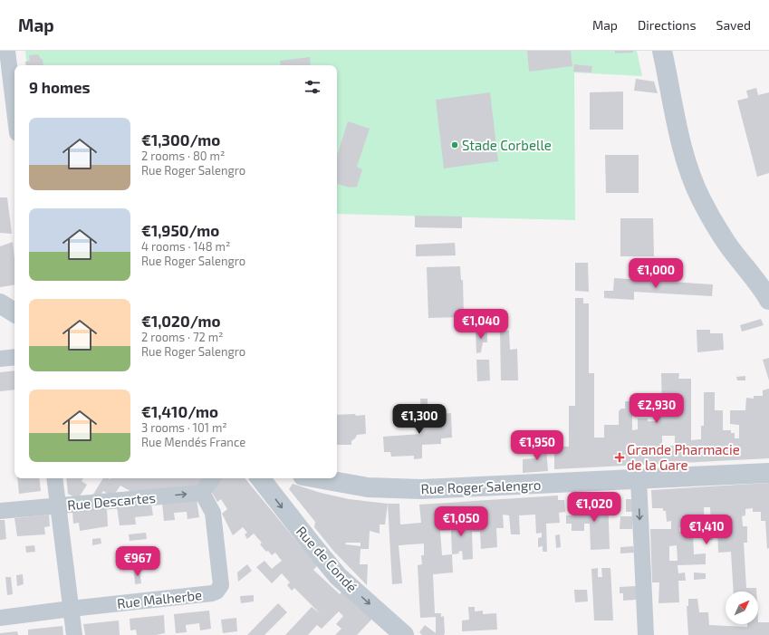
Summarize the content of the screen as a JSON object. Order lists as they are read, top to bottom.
{
  "streets": {
    "street": [
      "Rue Roger Salengro",
      "Rue Descartes",
      "Rue de Condé",
      "Rue Malherbe"
    ]
  },
  "crossings": [
    ["Rue Descartes", "Rue Malherbe"]
  ],
  "one_way": ["Rue Descartes", "Rue de Condé"],
  "places": {
    "other": ["Stade Corbelle"],
    "health": ["Grande Pharmacie de la Gare"]
  },
  "north": "top right",
  "page": {
    "header": "Map",
    "nav": ["Map", "Directions", "Saved"],
    "heading": "9 homes",
    "list": [
      {
        "name": "€1,300/mo",
        "note": "2 rooms · 80 m² · Rue Roger Salengro"
      },
      {
        "name": "€1,950/mo",
        "note": "4 rooms · 148 m² · Rue Roger Salengro"
      },
      {
        "name": "€1,020/mo",
        "note": "2 rooms · 72 m² · Rue Roger Salengro"
      },
      {
        "name": "€1,410/mo",
        "note": "3 rooms · 101 m² · Rue Mendés France"
      }
    ],
    "price": [
      "€1,000",
      "€1,040",
      "€2,930",
      "€1,300",
      "€1,950",
      "€1,020",
      "€1,050",
      "€1,410",
      "€967"
    ]
  }
}
